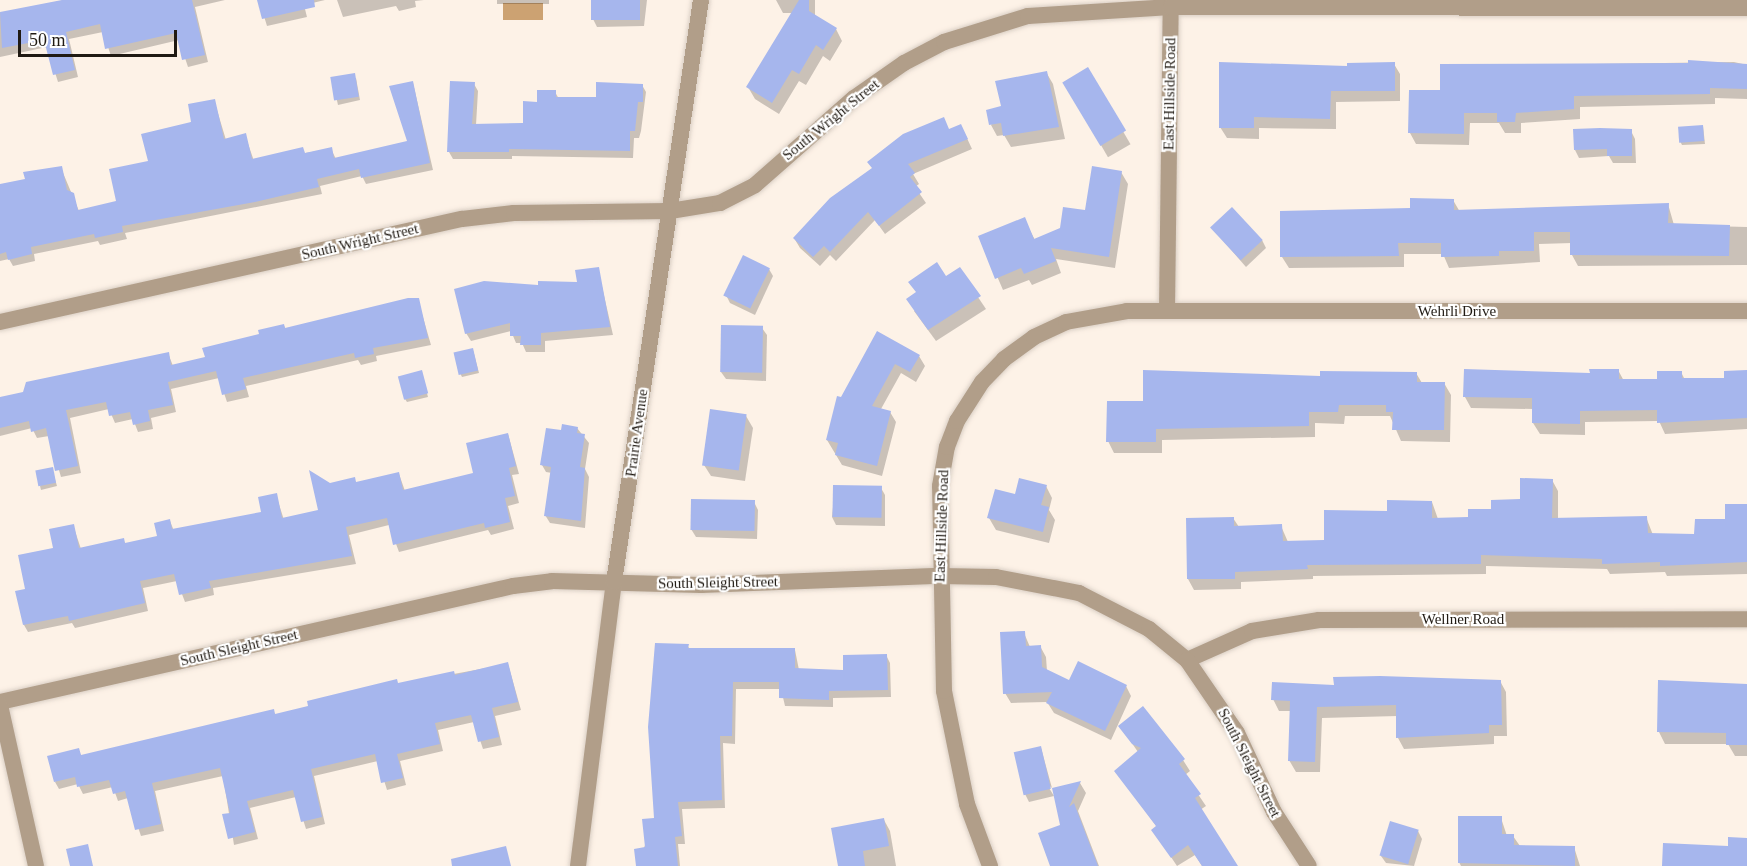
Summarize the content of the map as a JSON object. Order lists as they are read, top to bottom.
{
  "streets": {
    "street": [
      "East Hillside Road",
      "South Wright Street",
      "Wehrli Drive",
      "Prairie Avenue",
      "South Sleight Street",
      "Wellner Road"
    ]
  },
  "crossings": [
    ["East Hillside Road", "South Wright Street"],
    ["East Hillside Road", "Wehrli Drive"],
    ["East Hillside Road", "South Sleight Street"],
    ["South Wright Street", "Prairie Avenue"],
    ["Prairie Avenue", "South Sleight Street"],
    ["South Sleight Street", "Wellner Road"]
  ],
  "scale_bar": "50 m"
}
